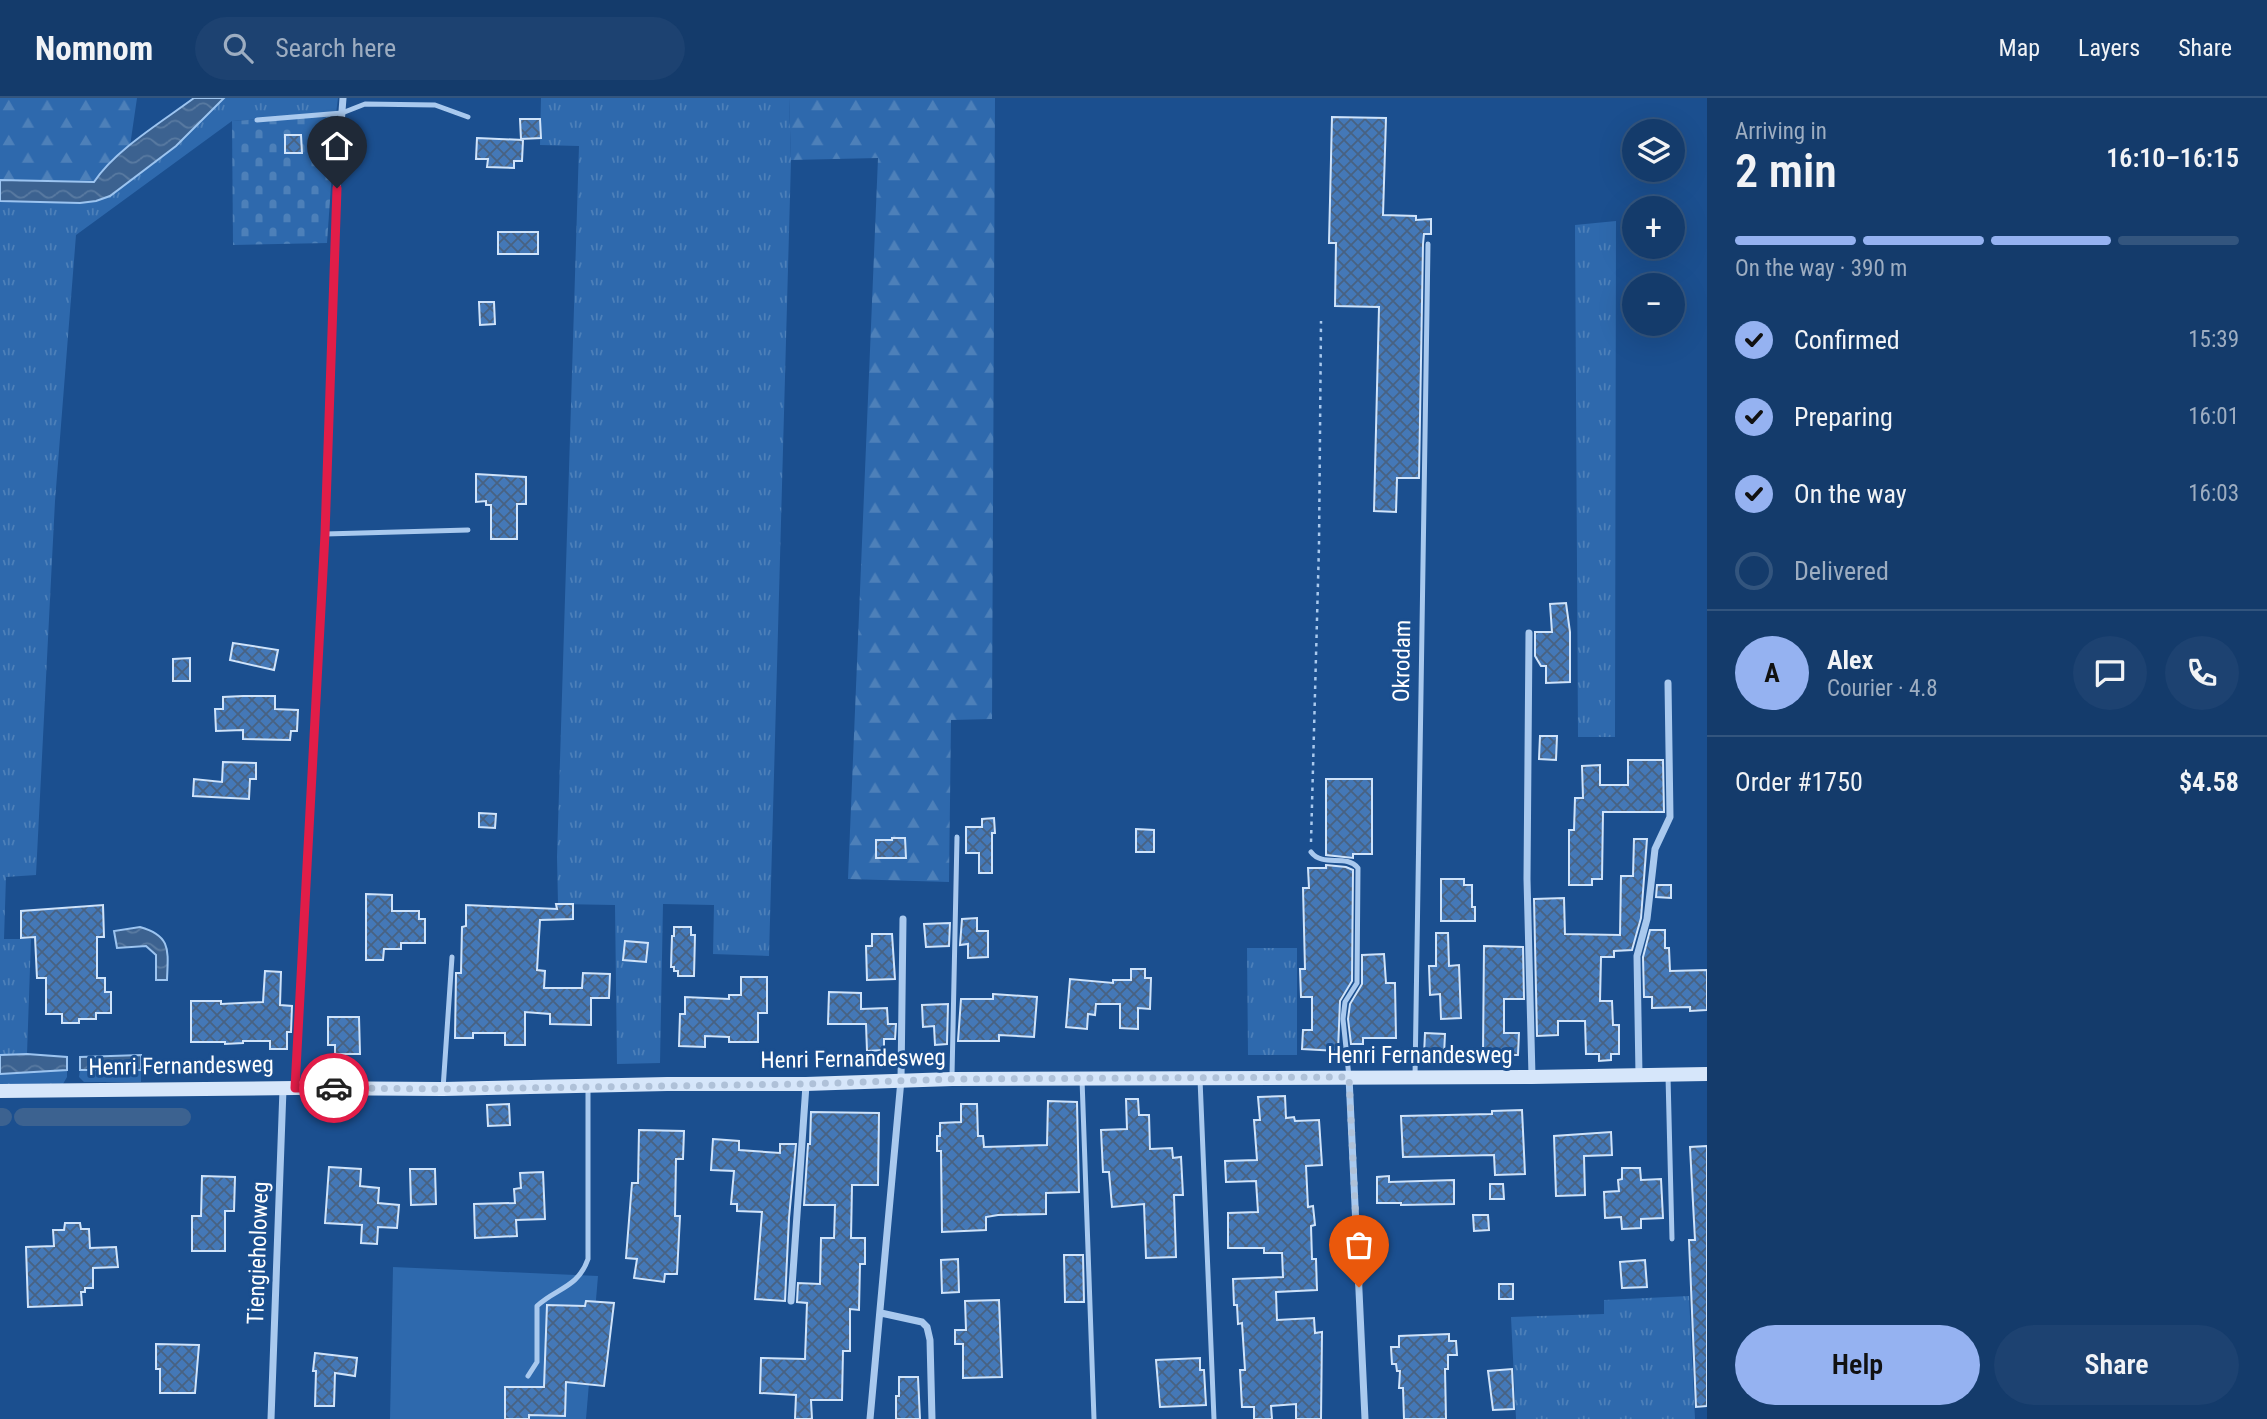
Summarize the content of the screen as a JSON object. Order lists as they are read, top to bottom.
{
  "streets": {
    "street": ["Henri Fernandesweg", "Tiengieholoweg"],
    "lane": ["Okrodam"]
  },
  "crossings": [
    ["Okrodam", "Henri Fernandesweg"],
    ["Henri Fernandesweg", "Tiengieholoweg"]
  ],
  "page": {
    "header": "Nomnom",
    "search": "Search here",
    "nav": ["Map", "Layers", "Share"],
    "heading": ["2 min", "Arriving in", "16:10–16:15"],
    "panel": [
      "Alex",
      "Courier · 4.8",
      "Order #1750",
      "$4.58"
    ],
    "map_buttons": ["+", "−"],
    "bar": "On the way · 390 m",
    "list": [
      ["Confirmed", "15:39"],
      ["Preparing", "16:01"],
      ["On the way", "16:03"],
      "Delivered"
    ],
    "round": "A",
    "buttons": ["Help", "Share"]
  }
}
